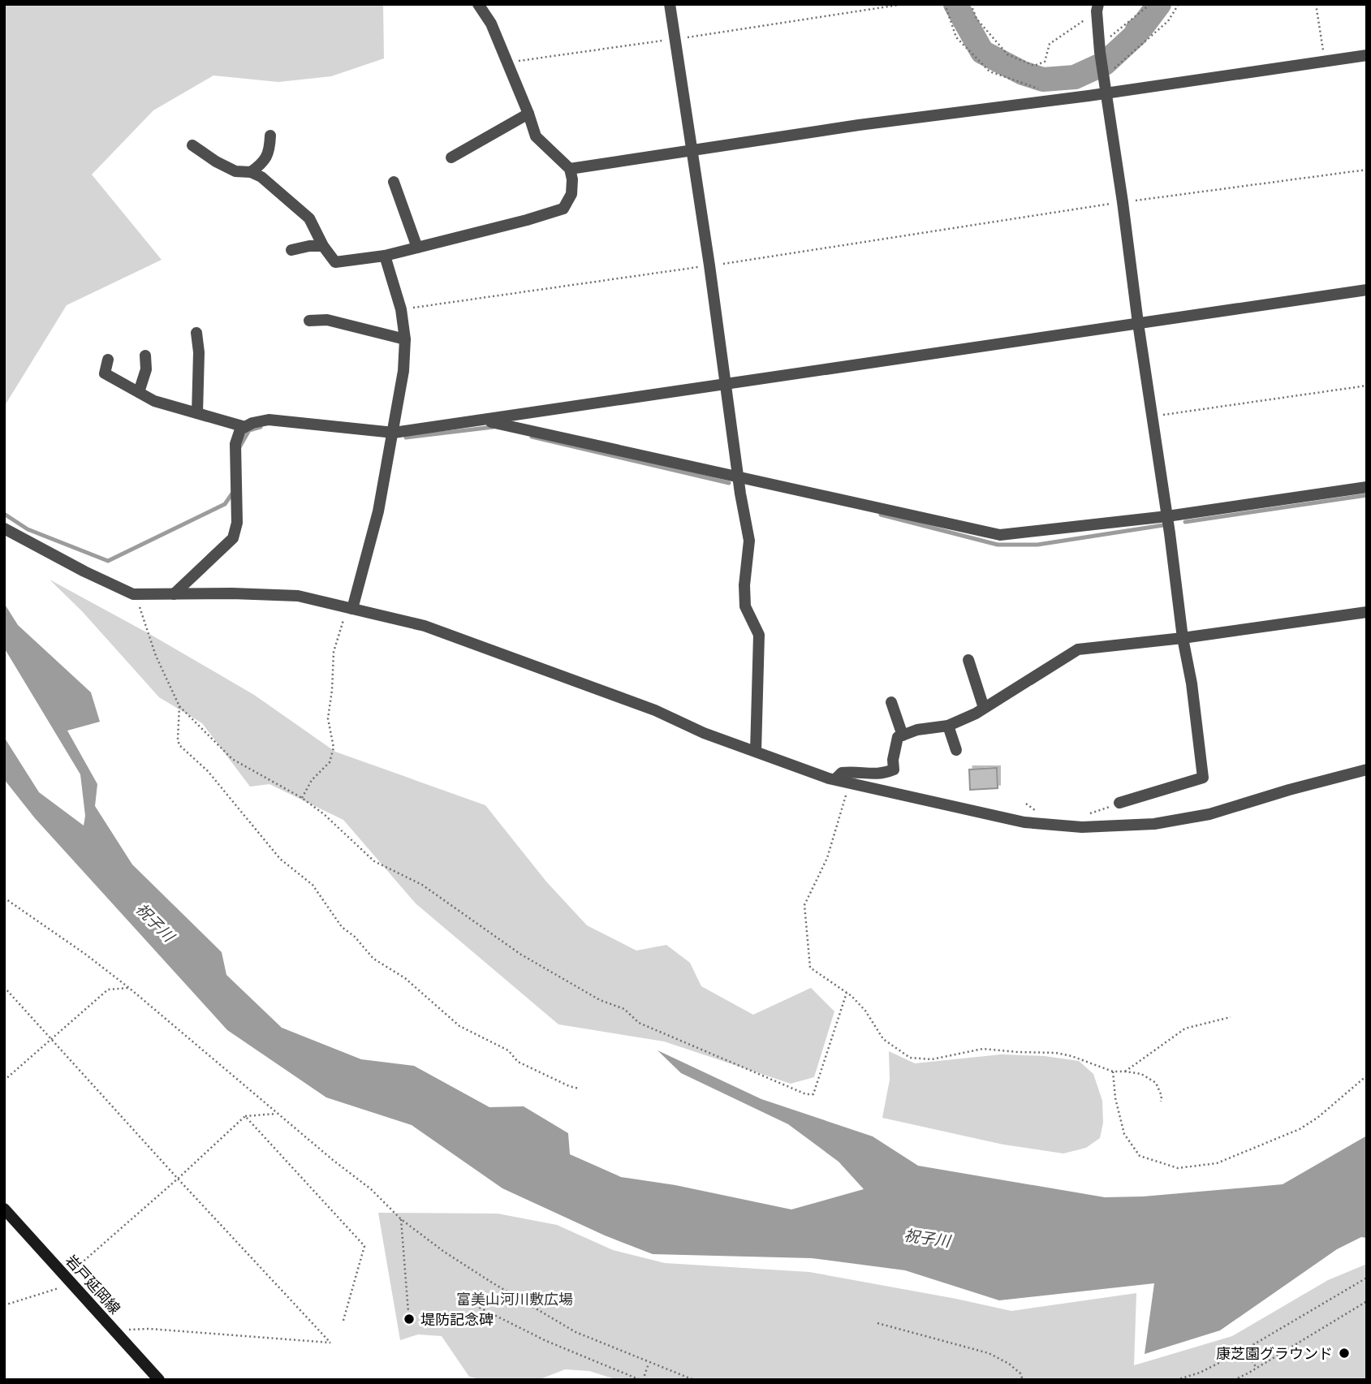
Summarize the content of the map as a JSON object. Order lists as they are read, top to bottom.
{
  "streets": {
    "main road": ["岩戸延岡線"]
  },
  "water": ["祝子川"],
  "parks": ["富美山河川敷広場"],
  "places": ["堤防記念碑", "康芝園グラウンド"]
}
